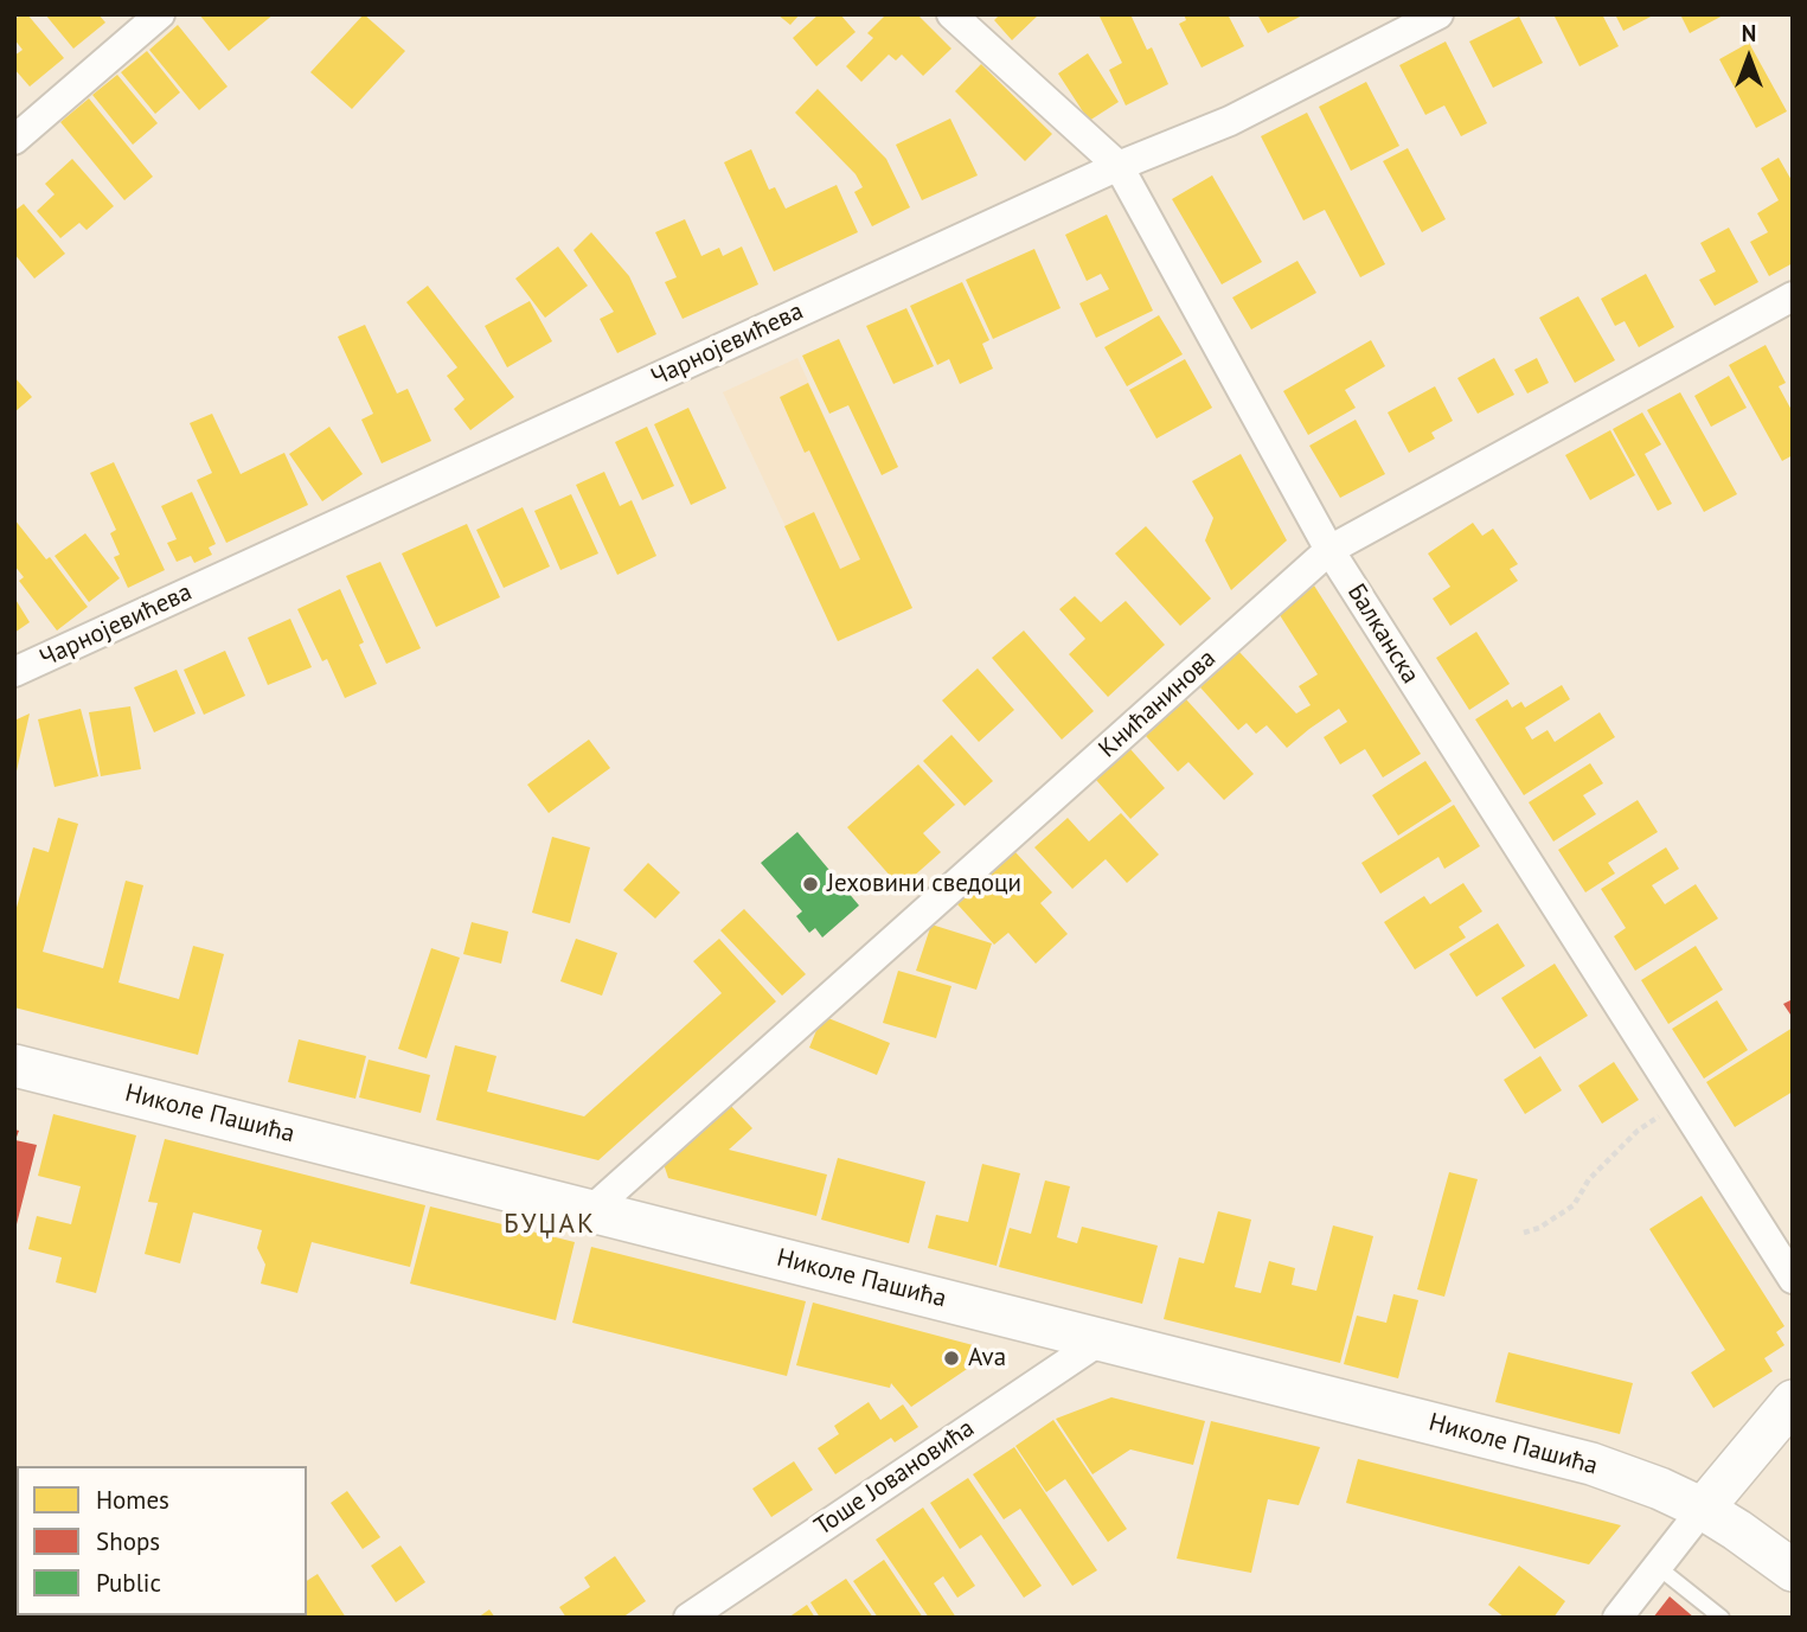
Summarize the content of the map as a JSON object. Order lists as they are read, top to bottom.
{
  "streets": {
    "main road": ["Николе Пашића"],
    "street": [
      "Чарнојевићева",
      "Балканска",
      "Книћанинова",
      "Тоше Јовановића"
    ]
  },
  "crossings": [
    ["Чарнојевићева", "Балканска"],
    ["Балканска", "Книћанинова"],
    ["Книћанинова", "Николе Пашића"],
    ["Николе Пашића", "Тоше Јовановића"]
  ],
  "districts": ["БУЏАК"],
  "places": ["Јеховини сведоци", "Ava"],
  "legend": ["Homes", "Shops", "Public"],
  "north": "top"
}
